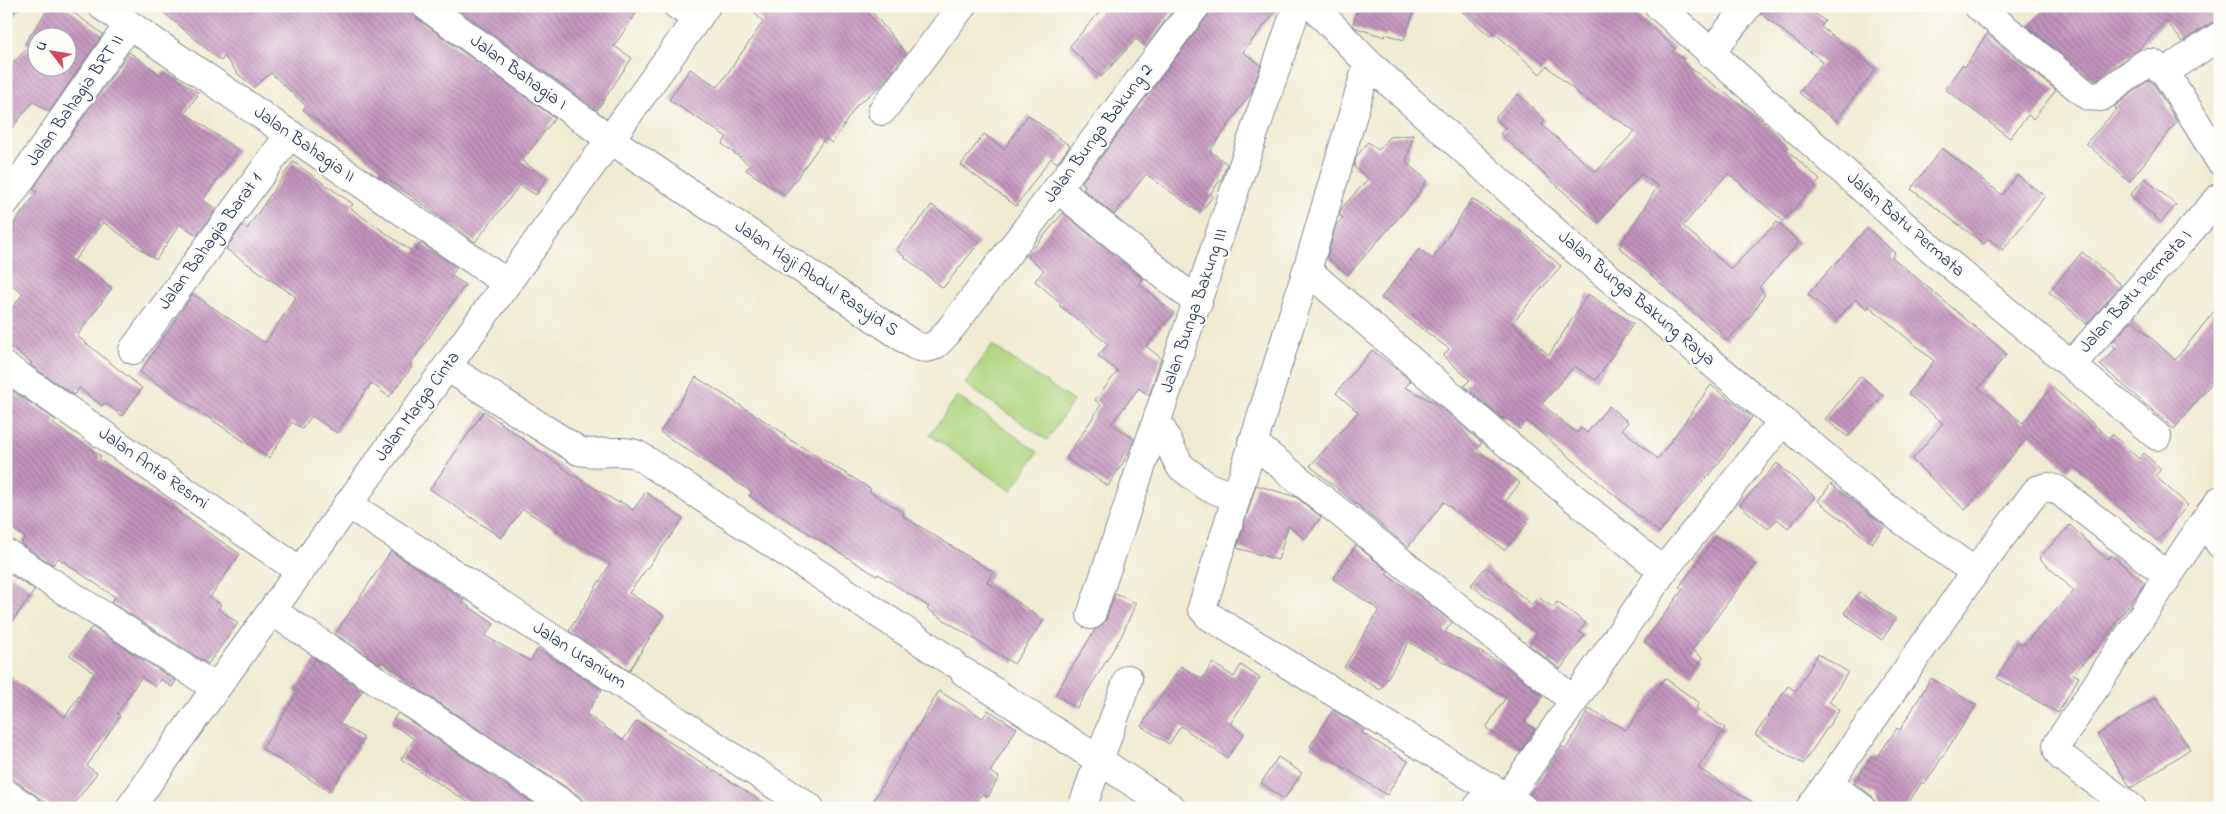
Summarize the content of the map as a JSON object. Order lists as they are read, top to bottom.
{
  "streets": {
    "street": [
      "Jalan Bahagia I",
      "Jalan Bahagia BRT II",
      "Jalan Bunga Bakung 2",
      "Jalan Bahagia II",
      "Jalan Batu Permata",
      "Jalan Bahagia Barat 1",
      "Jalan Haji Abdul Rasyid S",
      "Jalan Batu Permata I",
      "Jalan Bunga Bakung Raya",
      "Jalan Bunga Bakung III",
      "Jalan Marga Cinta",
      "Jalan Anta Resmi",
      "Jalan Uranium"
    ]
  },
  "crossings": [
    ["Jalan Bahagia I", "Jalan Haji Abdul Rasyid S"],
    ["Jalan Bahagia I", "Jalan Marga Cinta"],
    ["Jalan Bahagia BRT II", "Jalan Bahagia II"],
    ["Jalan Bunga Bakung 2", "Jalan Haji Abdul Rasyid S"],
    ["Jalan Bahagia II", "Jalan Bahagia Barat 1"],
    ["Jalan Bahagia II", "Jalan Marga Cinta"],
    ["Jalan Batu Permata", "Jalan Batu Permata I"],
    ["Jalan Haji Abdul Rasyid S", "Jalan Marga Cinta"],
    ["Jalan Marga Cinta", "Jalan Anta Resmi"],
    ["Jalan Marga Cinta", "Jalan Uranium"]
  ],
  "north": "top left"
}
